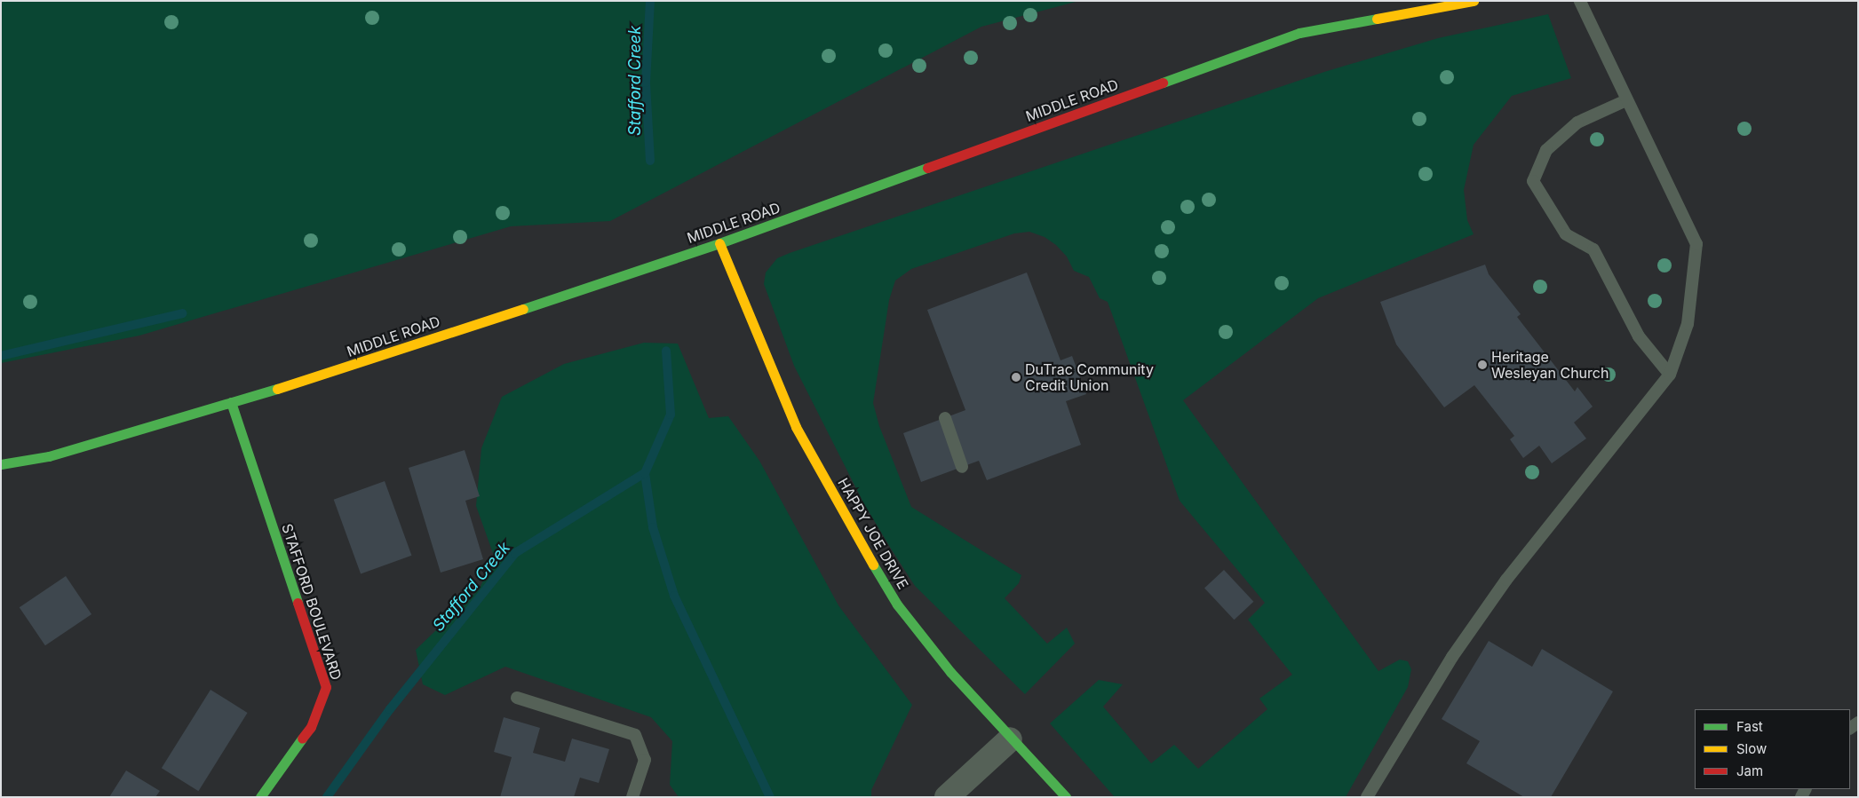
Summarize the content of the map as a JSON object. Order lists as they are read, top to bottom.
{
  "streets": {
    "main road": ["MIDDLE ROAD", "HAPPY JOE DRIVE", "STAFFORD BOULEVARD"]
  },
  "crossings": [
    ["MIDDLE ROAD", "HAPPY JOE DRIVE"],
    ["MIDDLE ROAD", "STAFFORD BOULEVARD"]
  ],
  "water": ["Stafford Creek"],
  "places": ["Heritage Wesleyan Church", "DuTrac Community Credit Union"],
  "legend": ["Fast", "Slow", "Jam"]
}
